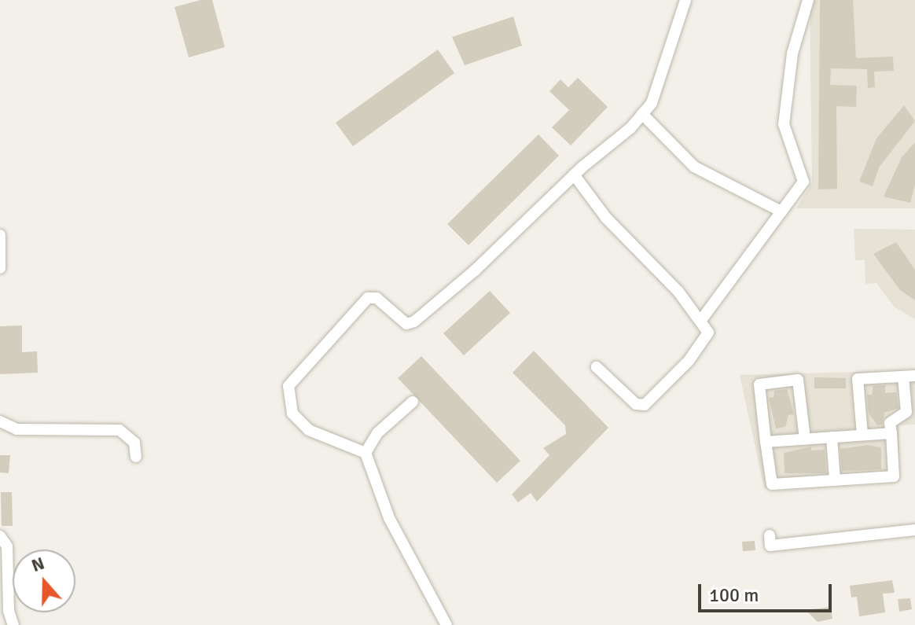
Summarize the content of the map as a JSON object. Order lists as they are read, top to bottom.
{
  "scale_bar": "100 m",
  "north": "top"
}
